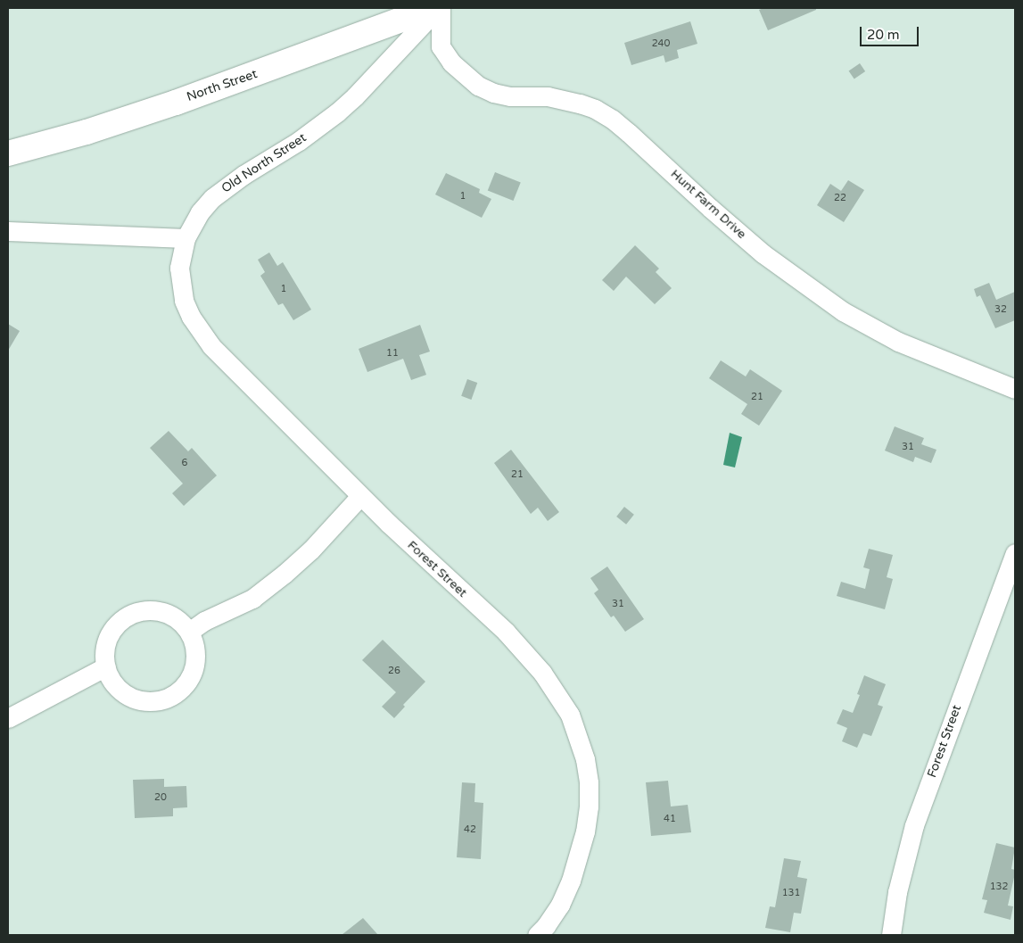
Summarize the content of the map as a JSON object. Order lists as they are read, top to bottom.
{
  "streets": {
    "street": [
      "North Street",
      "Old North Street",
      "Hunt Farm Drive",
      "Forest Street"
    ]
  },
  "crossings": [
    ["Old North Street", "Hunt Farm Drive"],
    ["Old North Street", "Forest Street"]
  ],
  "house_numbers": [
    "240",
    "1",
    "22",
    "1",
    "32",
    "11",
    "21",
    "31",
    "6",
    "21",
    "31",
    "26",
    "20",
    "41",
    "42",
    "132",
    "131"
  ],
  "scale_bar": "20 m"
}
